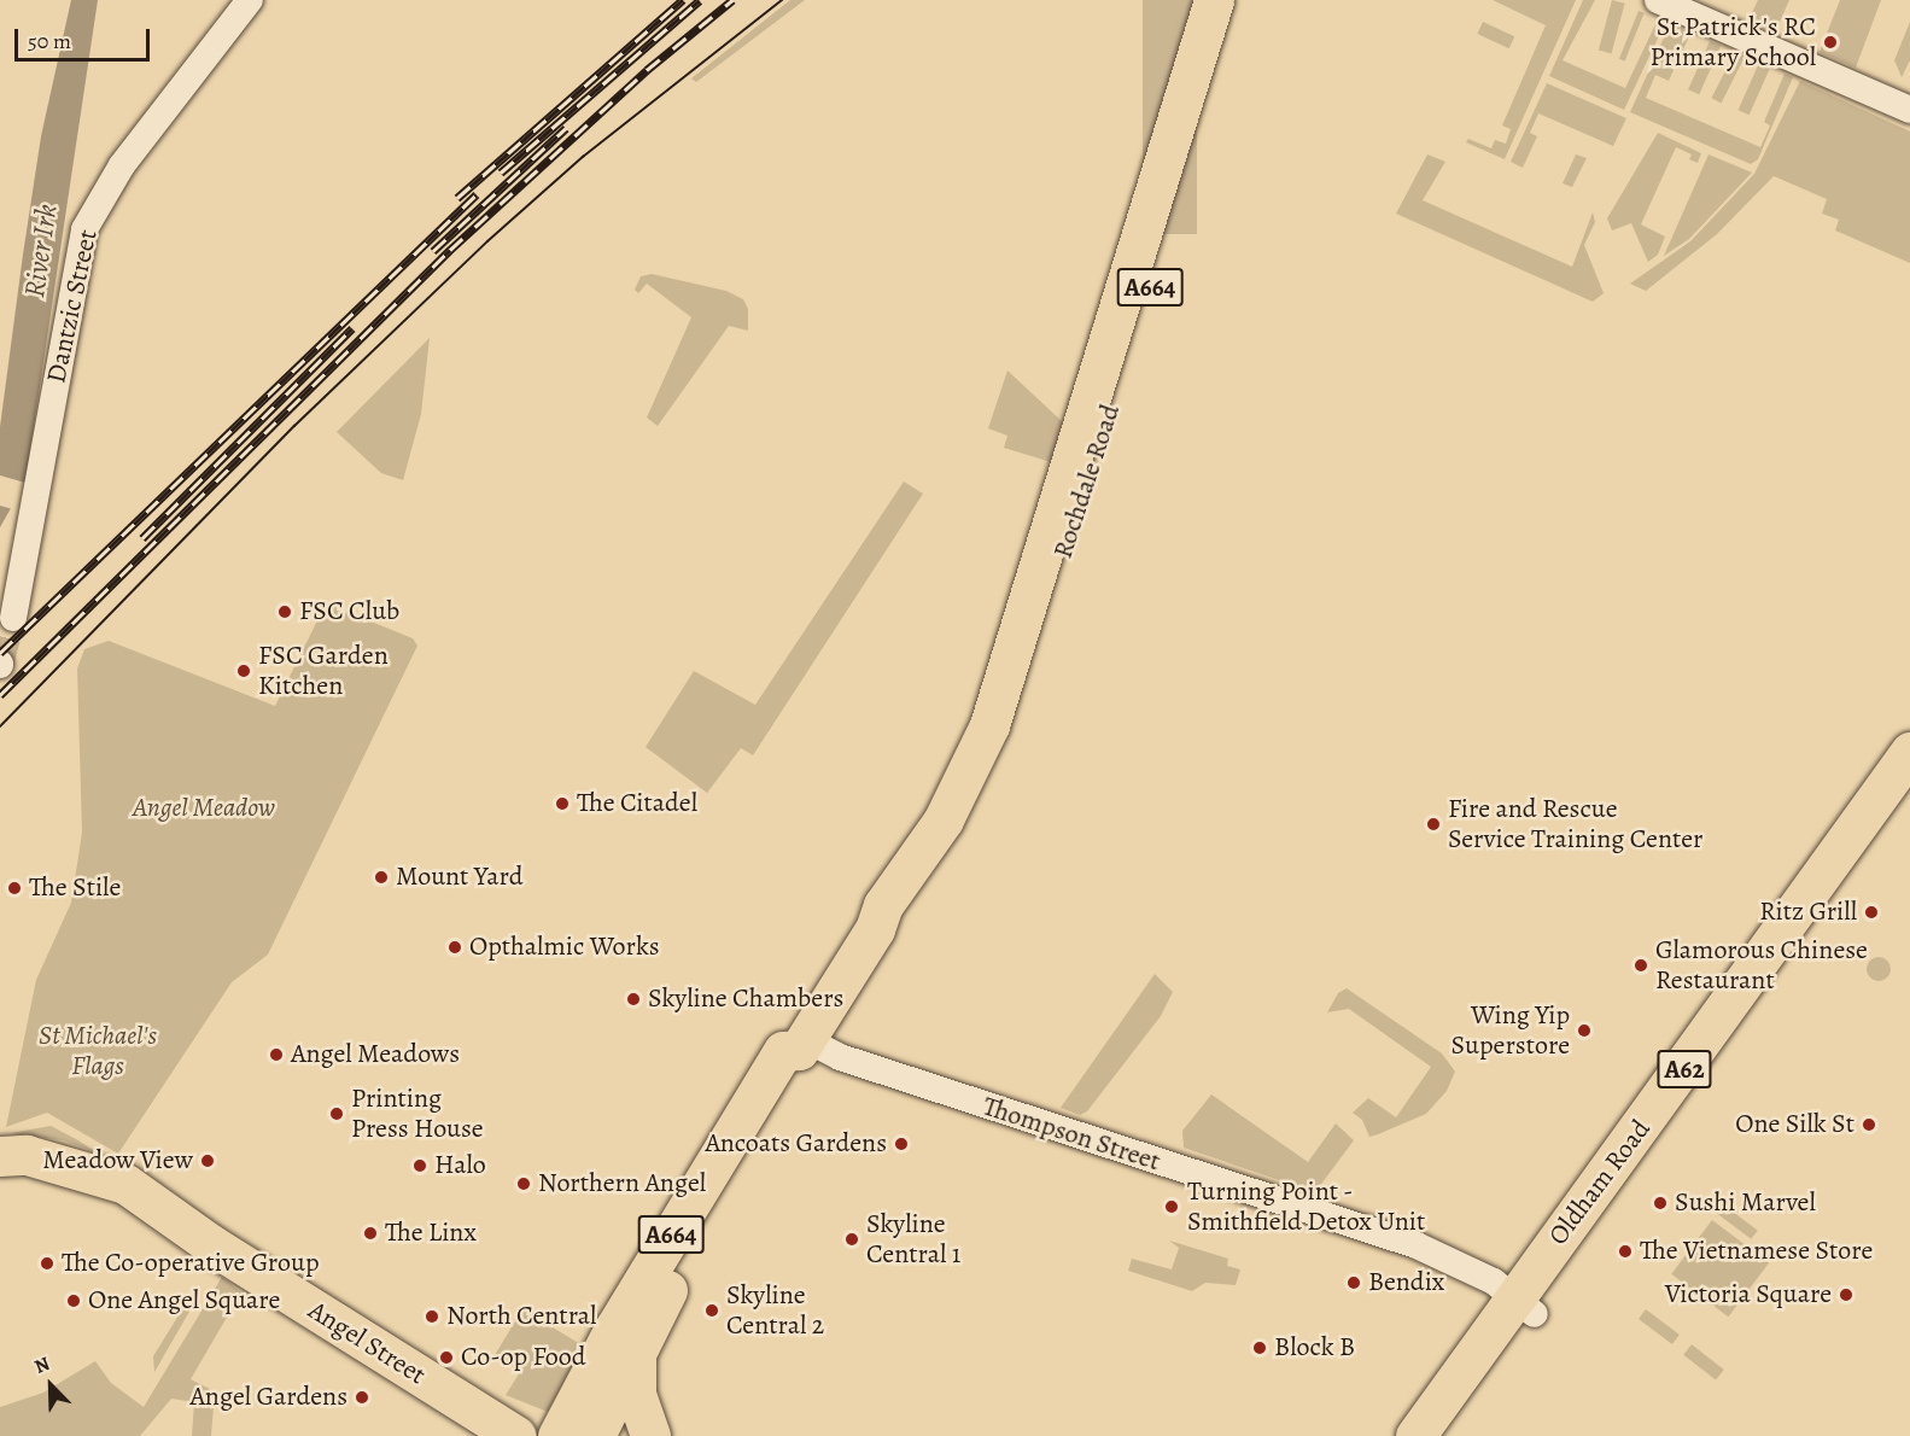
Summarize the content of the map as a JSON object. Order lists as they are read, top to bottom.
{
  "streets": {
    "highway": [
      "A664",
      "Rochdale Road",
      "A62",
      "Oldham Road",
      "Angel Street"
    ],
    "street": ["Dantzic Street", "Thompson Street"]
  },
  "crossings": [
    ["Rochdale Road", "Thompson Street"],
    ["Thompson Street", "Oldham Road"]
  ],
  "water": ["River Irk"],
  "parks": ["Angel Meadow", "St Michael's Flags"],
  "places": [
    "St Patrick's RC Primary School",
    "FSC Club",
    "FSC Garden Kitchen",
    "The Citadel",
    "Fire and Rescue Service Training Center",
    "Mount Yard",
    "The Stile",
    "Ritz Grill",
    "Opthalmic Works",
    "Glamorous Chinese Restaurant",
    "Skyline Chambers",
    "Wing Yip Superstore",
    "Angel Meadows",
    "Printing Press House",
    "One Silk St",
    "Ancoats Gardens",
    "Meadow View",
    "Halo",
    "Northern Angel",
    "Sushi Marvel",
    "Turning Point - Smithfield Detox Unit",
    "The Linx",
    "Skyline Central 1",
    "The Vietnamese Store",
    "The Co-operative Group",
    "Bendix",
    "Victoria Square",
    "One Angel Square",
    "Skyline Central 2",
    "North Central",
    "Block B",
    "Co-op Food",
    "Angel Gardens"
  ],
  "scale_bar": "50 m",
  "north": "top left"
}
